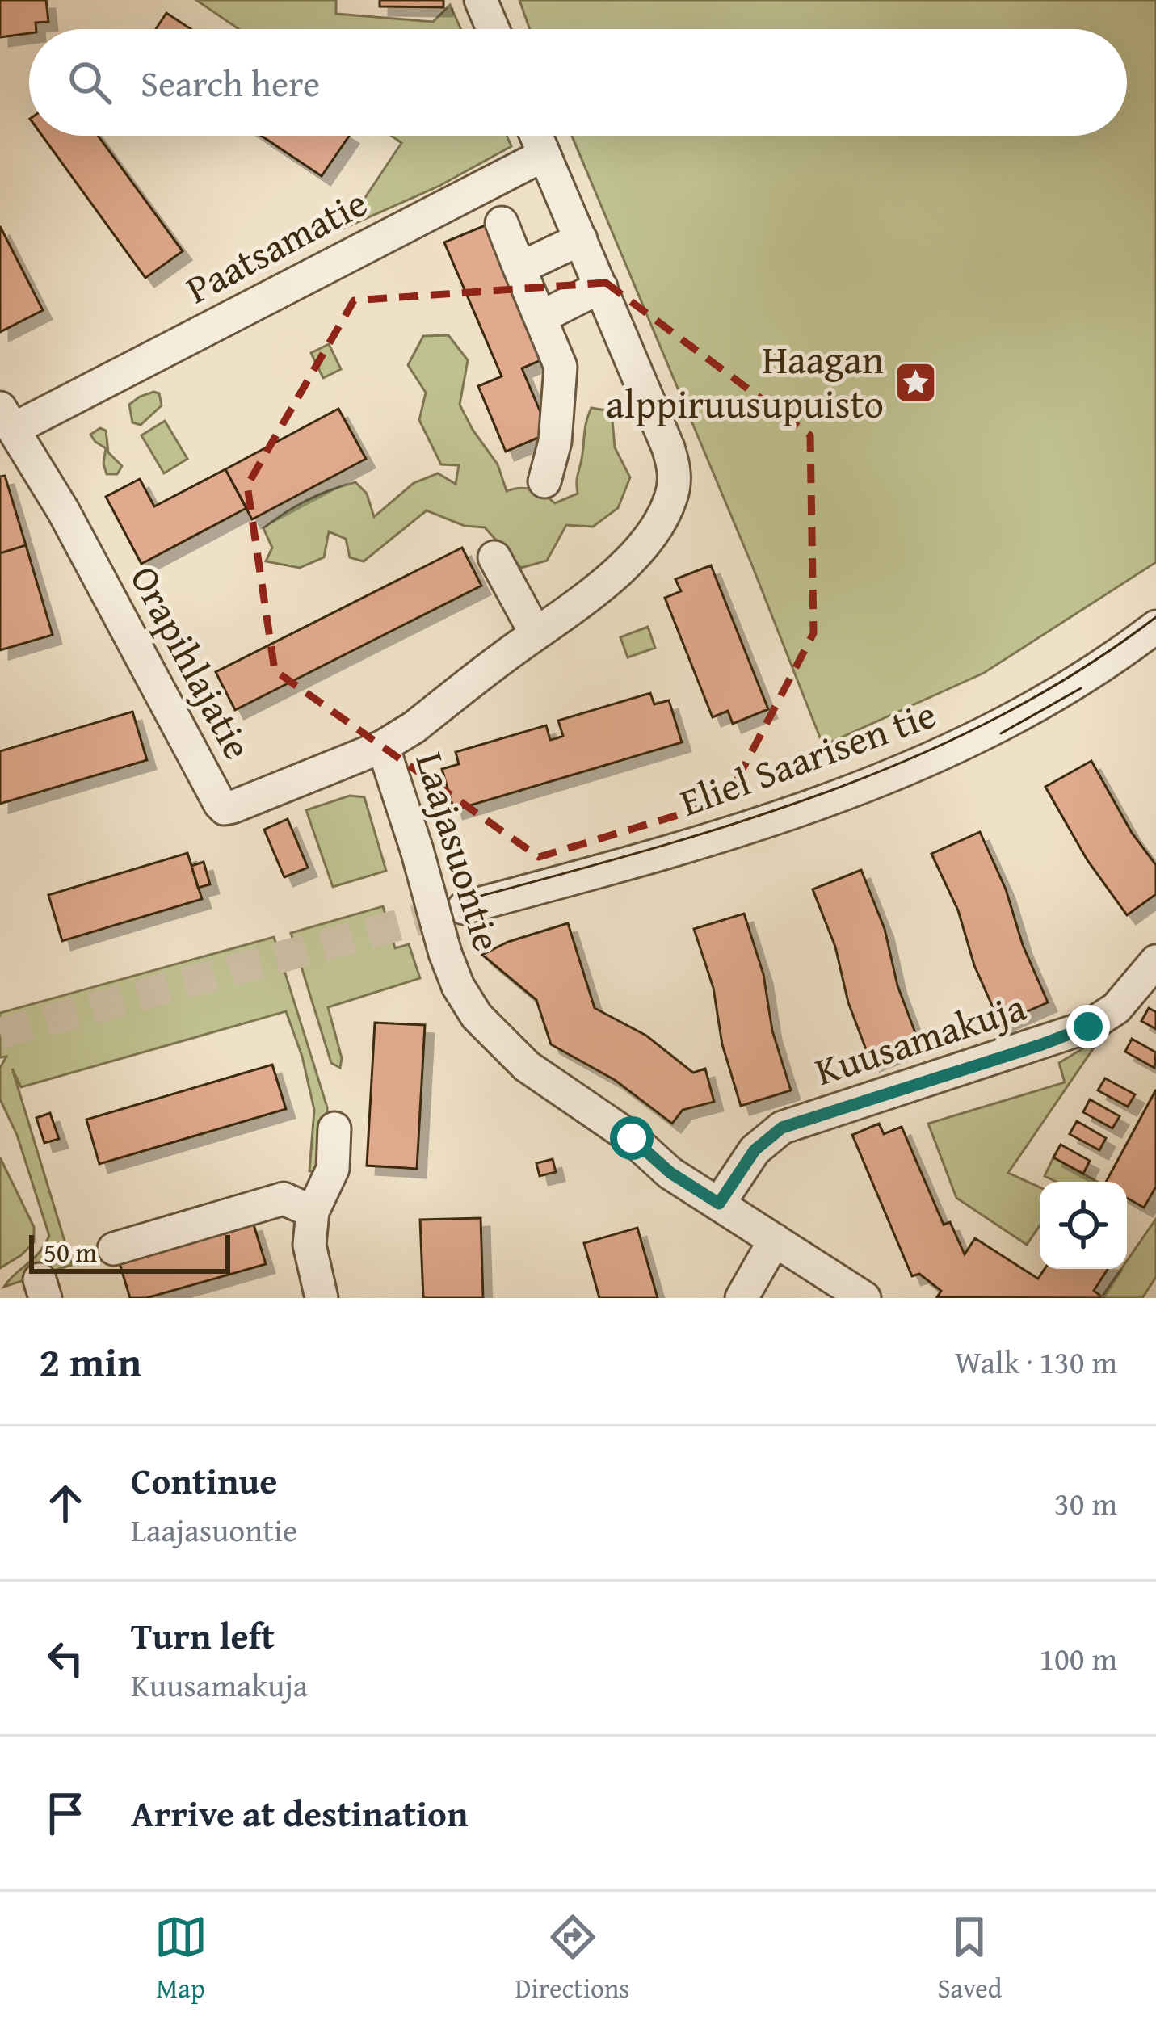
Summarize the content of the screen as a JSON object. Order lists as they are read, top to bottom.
{
  "streets": {
    "street": [
      "Paatsamatie",
      "Orapihlajatie",
      "Eliel Saarisen tie",
      "Laajasuontie",
      "Kuusamakuja"
    ]
  },
  "crossings": [
    ["Paatsamatie", "Orapihlajatie"],
    ["Paatsamatie", "Laajasuontie"],
    ["Orapihlajatie", "Laajasuontie"],
    ["Laajasuontie", "Kuusamakuja"]
  ],
  "places": {
    "place": ["Haagan alppiruusupuisto"]
  },
  "scale_bar": "50 m",
  "page": {
    "search": "Search here",
    "scale": "50 m",
    "heading": ["2 min", "Walk · 130 m"],
    "list": [
      ["Continue", "Laajasuontie", "30 m"],
      ["Turn left", "Kuusamakuja", "100 m"],
      "Arrive at destination"
    ],
    "nav": ["Map", "Directions", "Saved"]
  }
}
